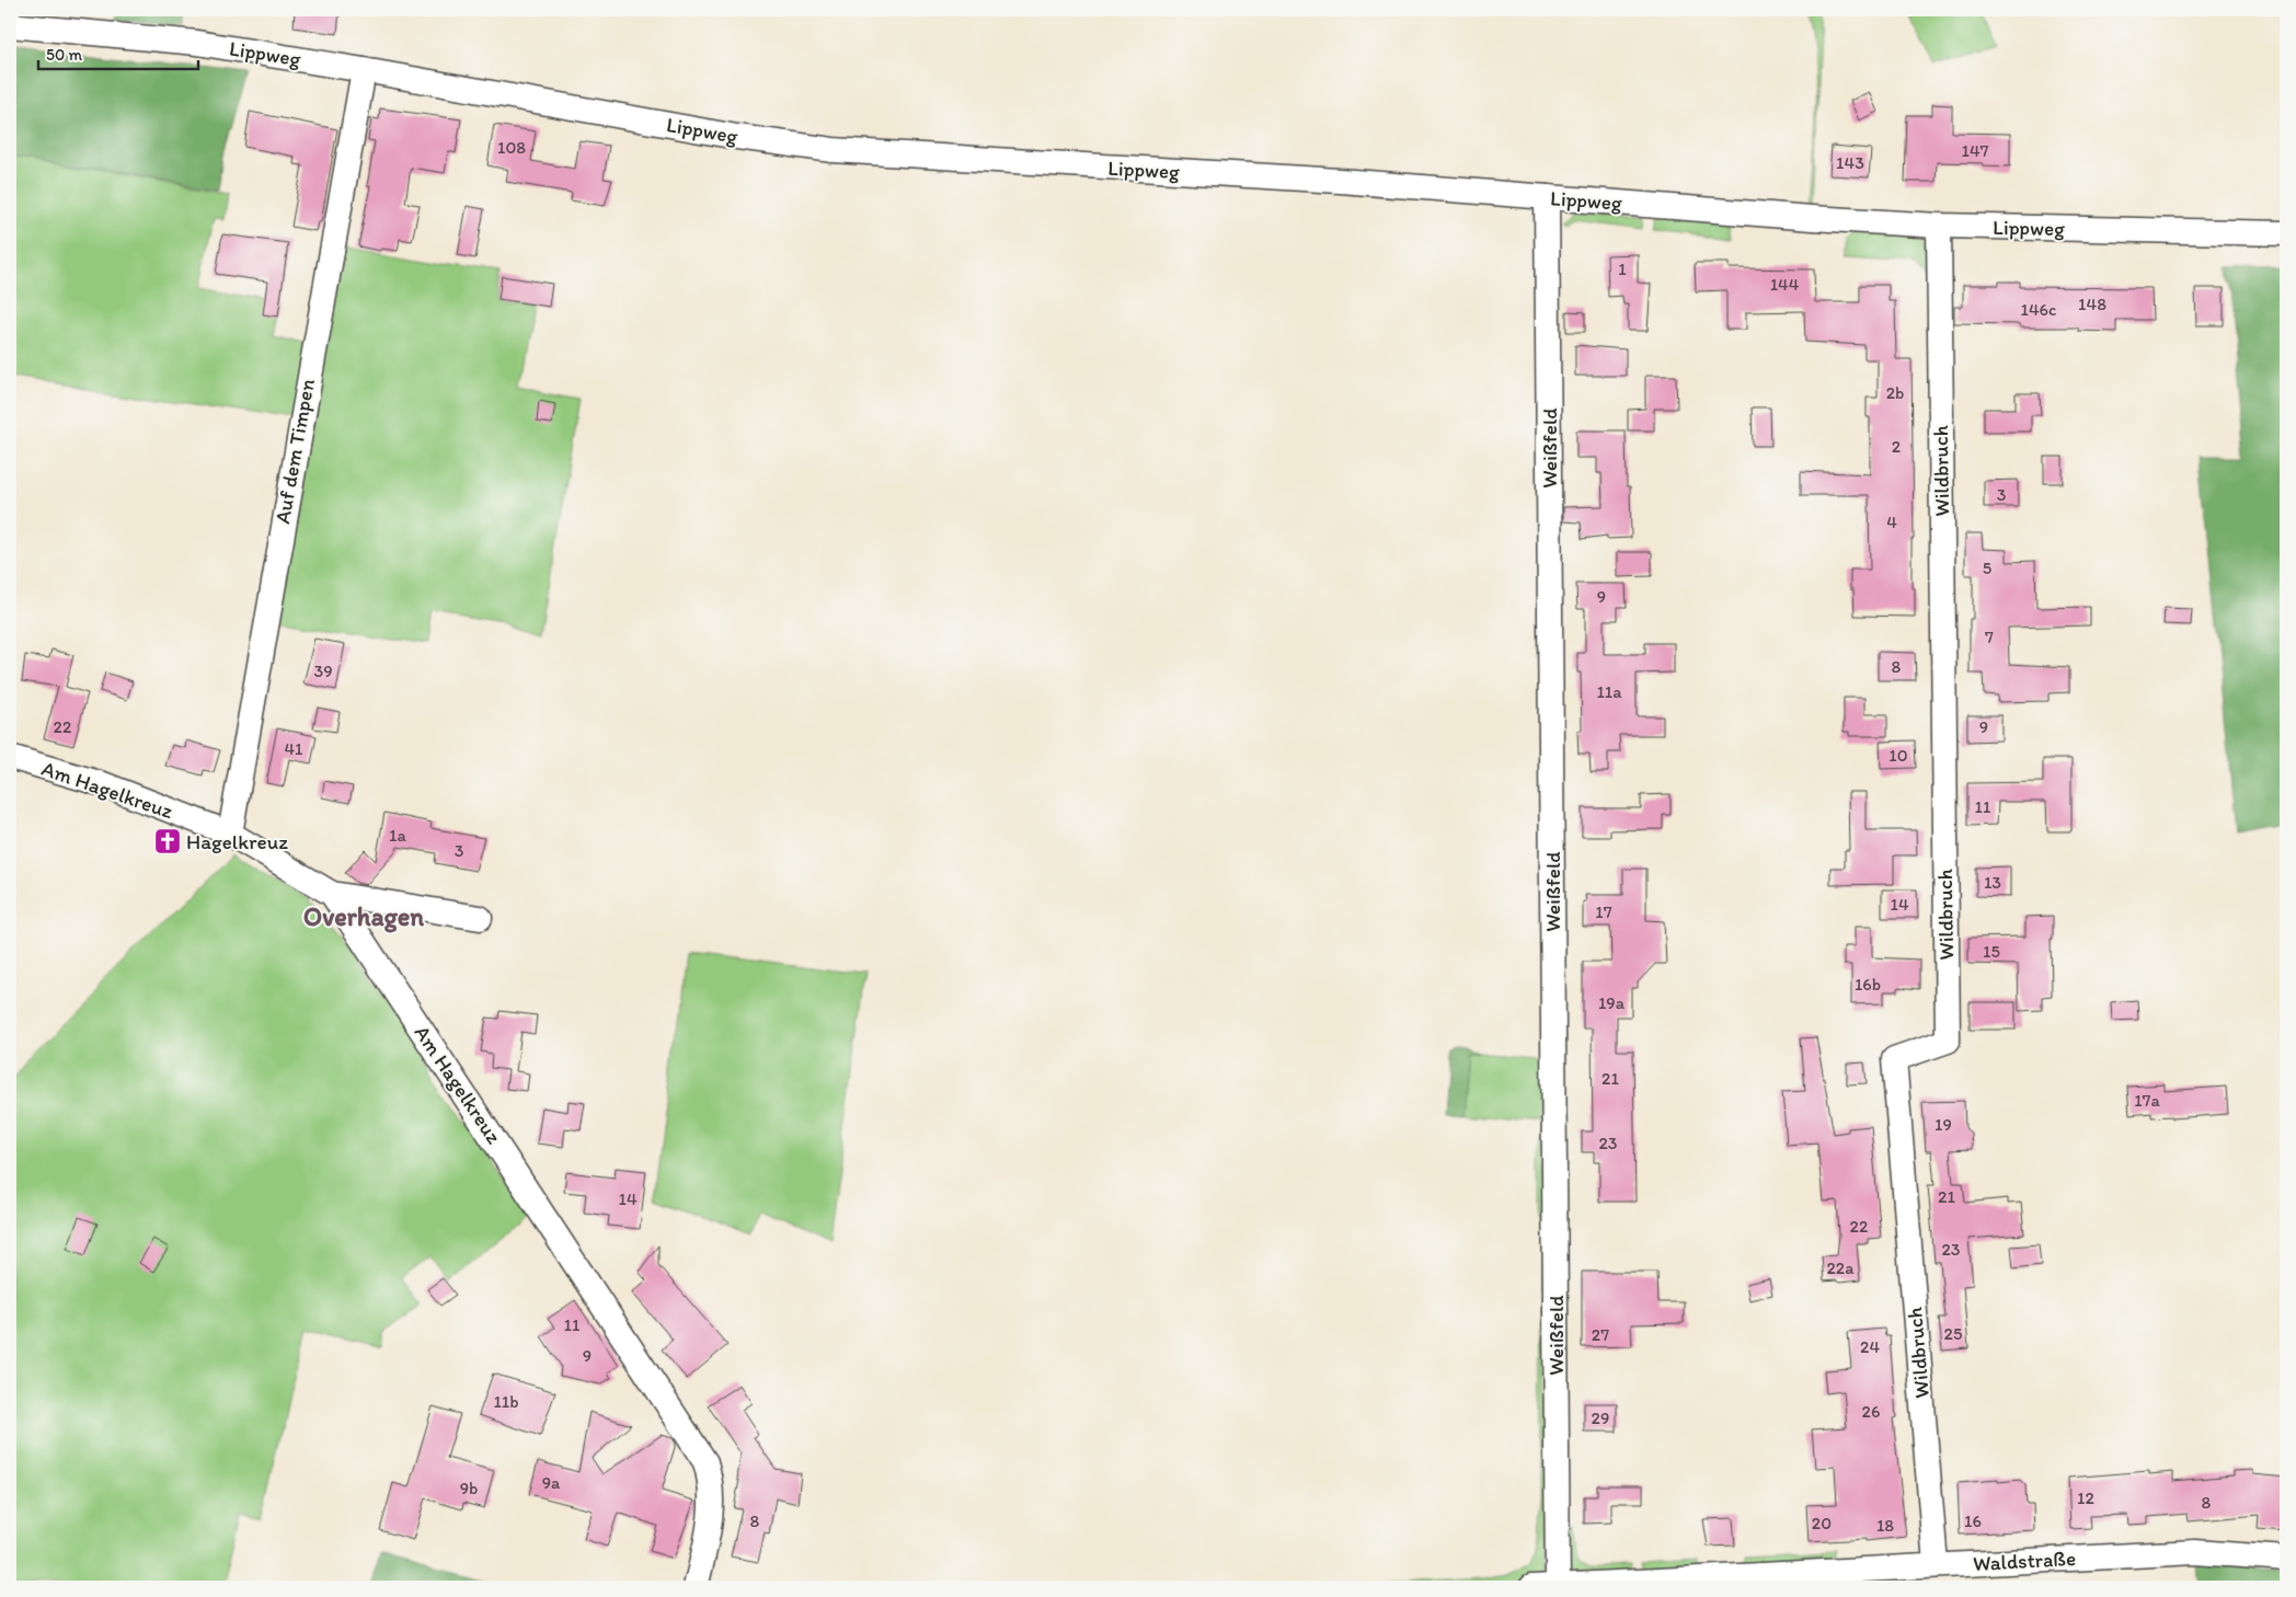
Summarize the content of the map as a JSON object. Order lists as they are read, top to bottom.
{
  "streets": {
    "street": [
      "Lippweg",
      "Weißfeld",
      "Auf dem Timpen",
      "Wildbruch",
      "Am Hagelkreuz",
      "Waldstraße"
    ]
  },
  "crossings": [
    ["Lippweg", "Weißfeld"],
    ["Lippweg", "Auf dem Timpen"],
    ["Lippweg", "Wildbruch"],
    ["Weißfeld", "Waldstraße"],
    ["Auf dem Timpen", "Am Hagelkreuz"],
    ["Wildbruch", "Waldstraße"]
  ],
  "districts": ["Overhagen"],
  "places": {
    "church": ["Hagelkreuz"]
  },
  "house_numbers": [
    "108",
    "147",
    "143",
    "1",
    "144",
    "148",
    "146c",
    "2b",
    "2",
    "3",
    "4",
    "5",
    "9",
    "7",
    "8",
    "39",
    "11a",
    "22",
    "9",
    "41",
    "10",
    "11",
    "1a",
    "3",
    "13",
    "14",
    "17",
    "15",
    "16b",
    "19a",
    "21",
    "17a",
    "19",
    "23",
    "21",
    "14",
    "22",
    "23",
    "22a",
    "11",
    "25",
    "27",
    "24",
    "9",
    "11b",
    "26",
    "29",
    "9a",
    "9b",
    "12",
    "8",
    "8",
    "16",
    "20",
    "18"
  ],
  "scale_bar": "50 m"
}
